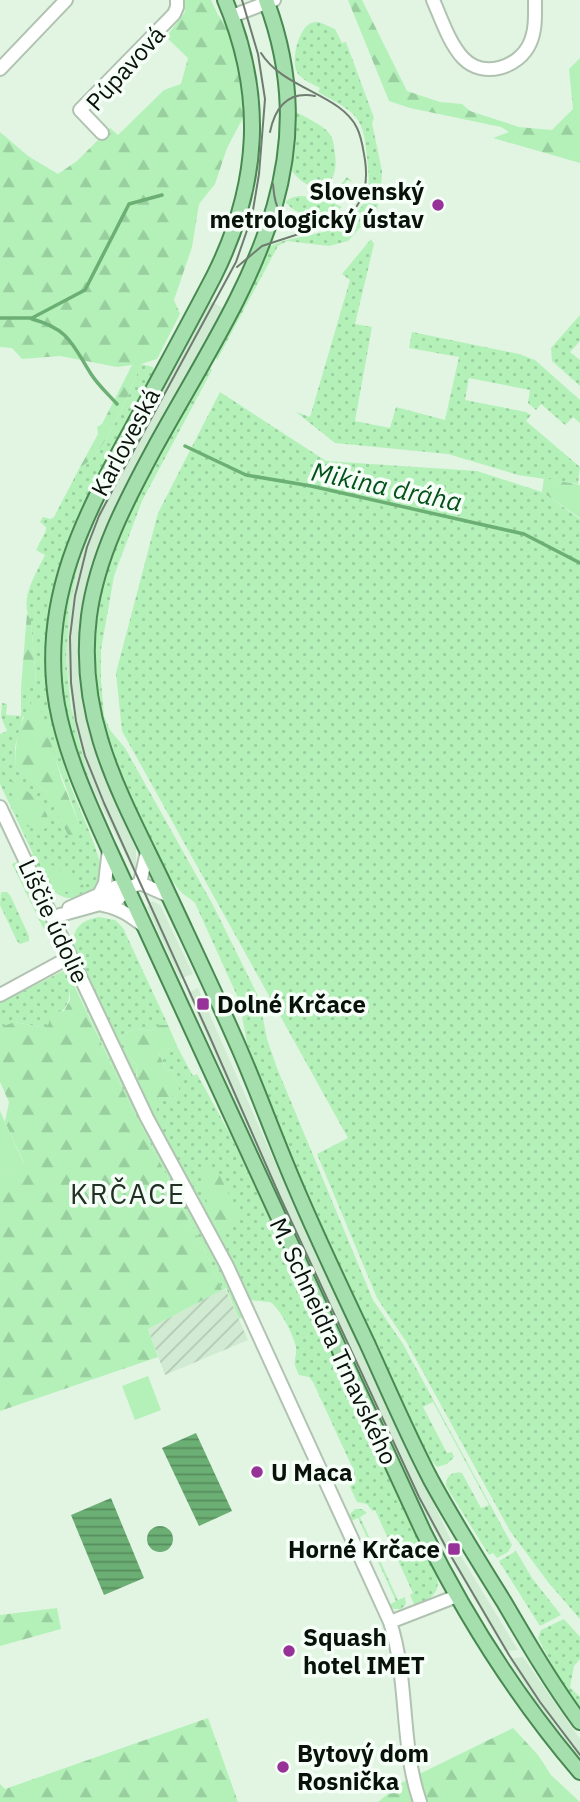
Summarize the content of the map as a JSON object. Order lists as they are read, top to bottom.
{
  "streets": {
    "main road": ["Karloveská", "M. Schneidra Trnavského"],
    "street": ["Púpavová", "Líščie údolie"]
  },
  "crossings": [
    ["Karloveská", "M. Schneidra Trnavského"]
  ],
  "districts": ["KRČACE"],
  "water": ["Mikina dráha"],
  "places": {
    "other": [
      "Slovenský metrologický ústav",
      "U Maca",
      "Squash hotel IMET",
      "Bytový dom Rosnička"
    ],
    "transit": ["Dolné Krčace", "Horné Krčace"]
  }
}
